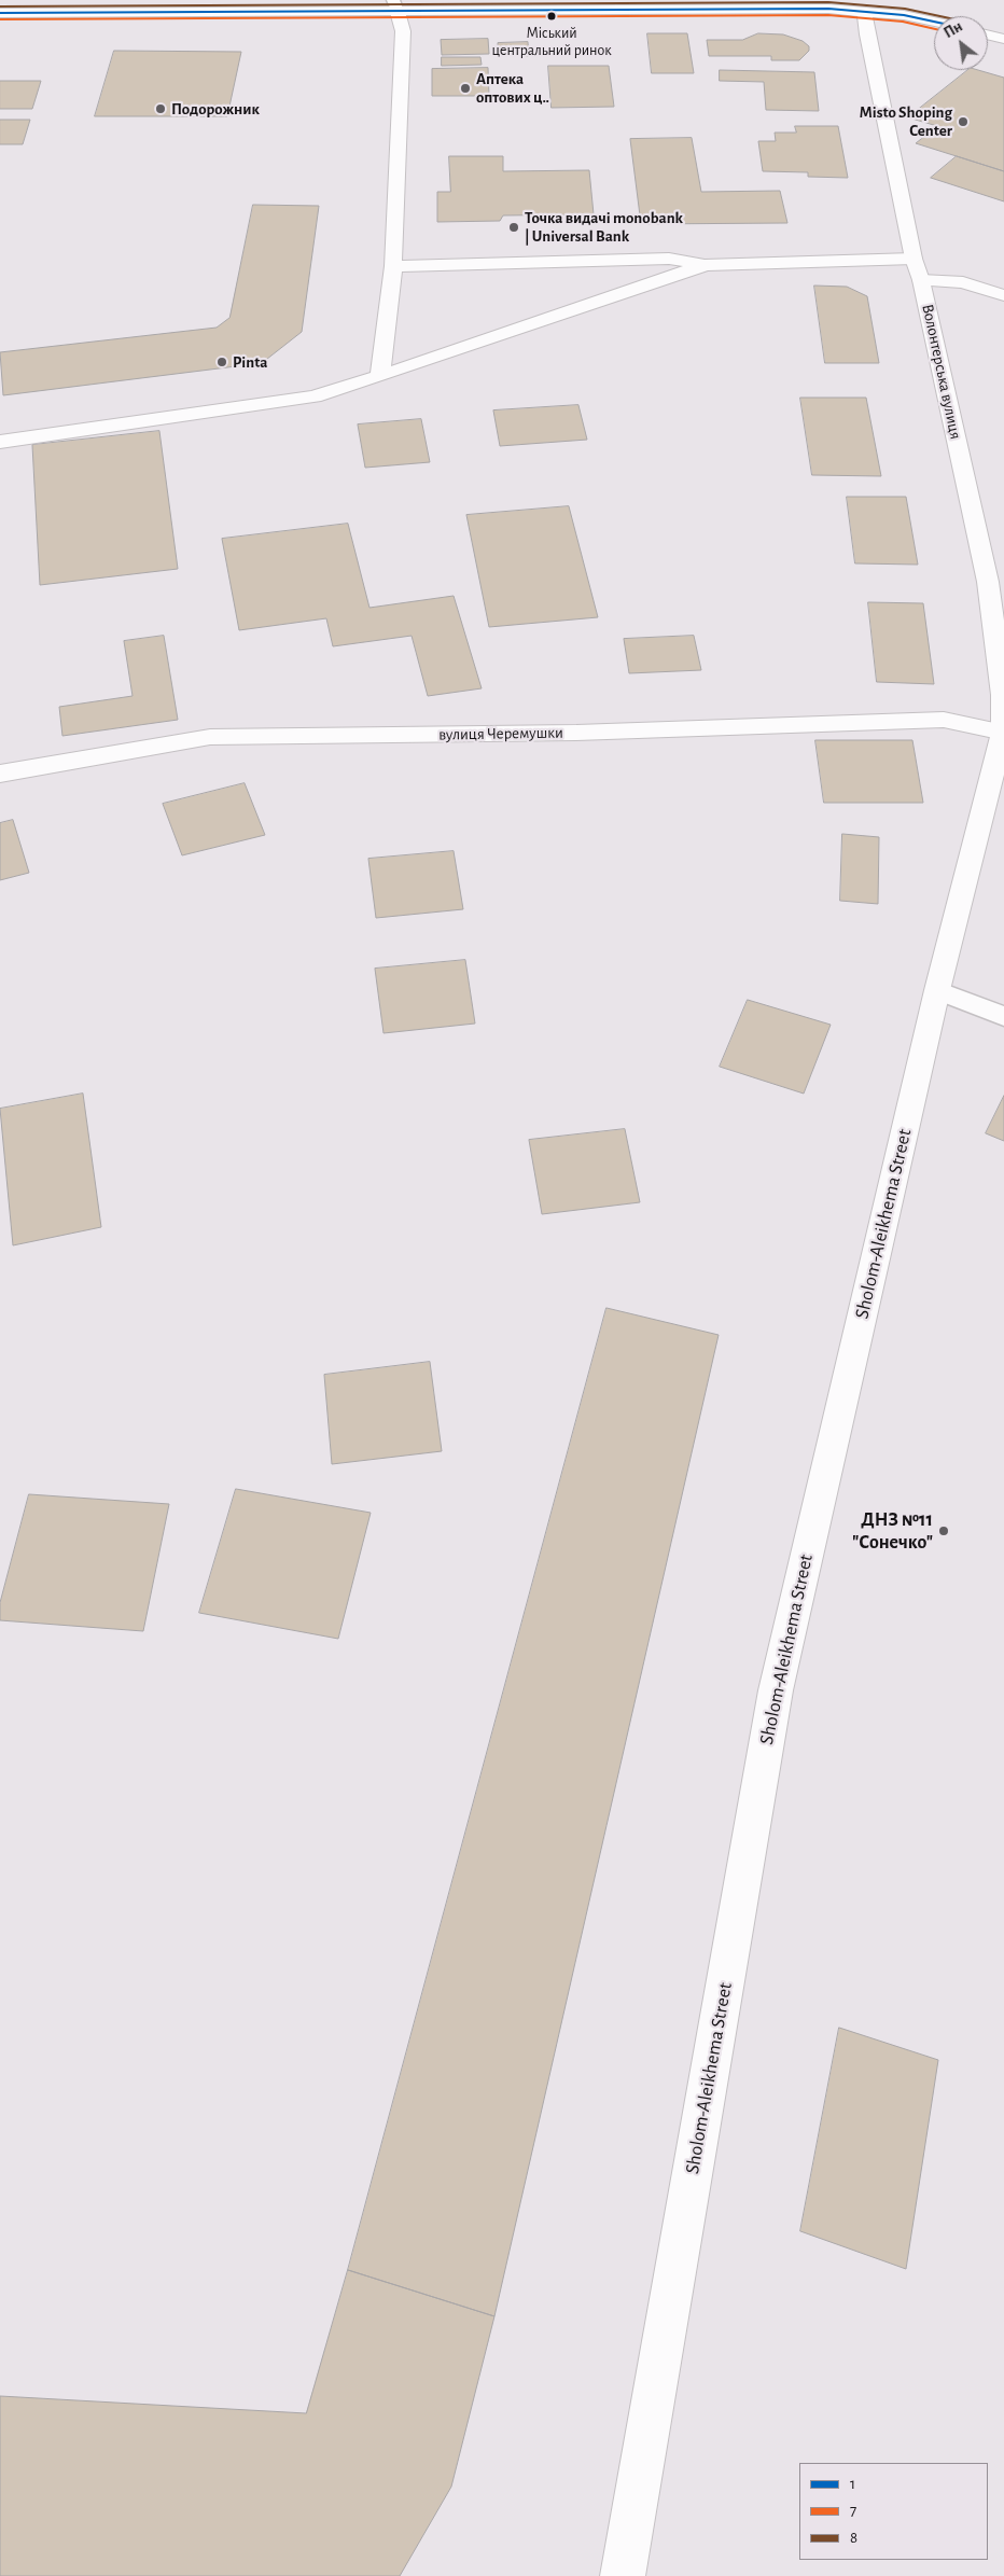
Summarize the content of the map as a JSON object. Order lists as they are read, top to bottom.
{
  "streets": {
    "street": ["Волонтерська вулиця", "вулиця Черемушки", "Sholom-Aleikhema Street"]
  },
  "crossings": [
    ["Волонтерська вулиця", "вулиця Черемушки"],
    ["Волонтерська вулиця", "Sholom-Aleikhema Street"],
    ["вулиця Черемушки", "Sholom-Aleikhema Street"]
  ],
  "places": [
    "Міський центральний ринок",
    "Аптека оптових ц‥",
    "Подорожник",
    "Misto Shoping Center",
    "Точка видачі monobank | Universal Bank",
    "Pinta",
    "ДНЗ №11 \"Сонечко\""
  ],
  "lines": ["transit line 8", "transit line 1", "transit line 7"],
  "legend": ["1", "7", "8"],
  "north": "top left"
}
